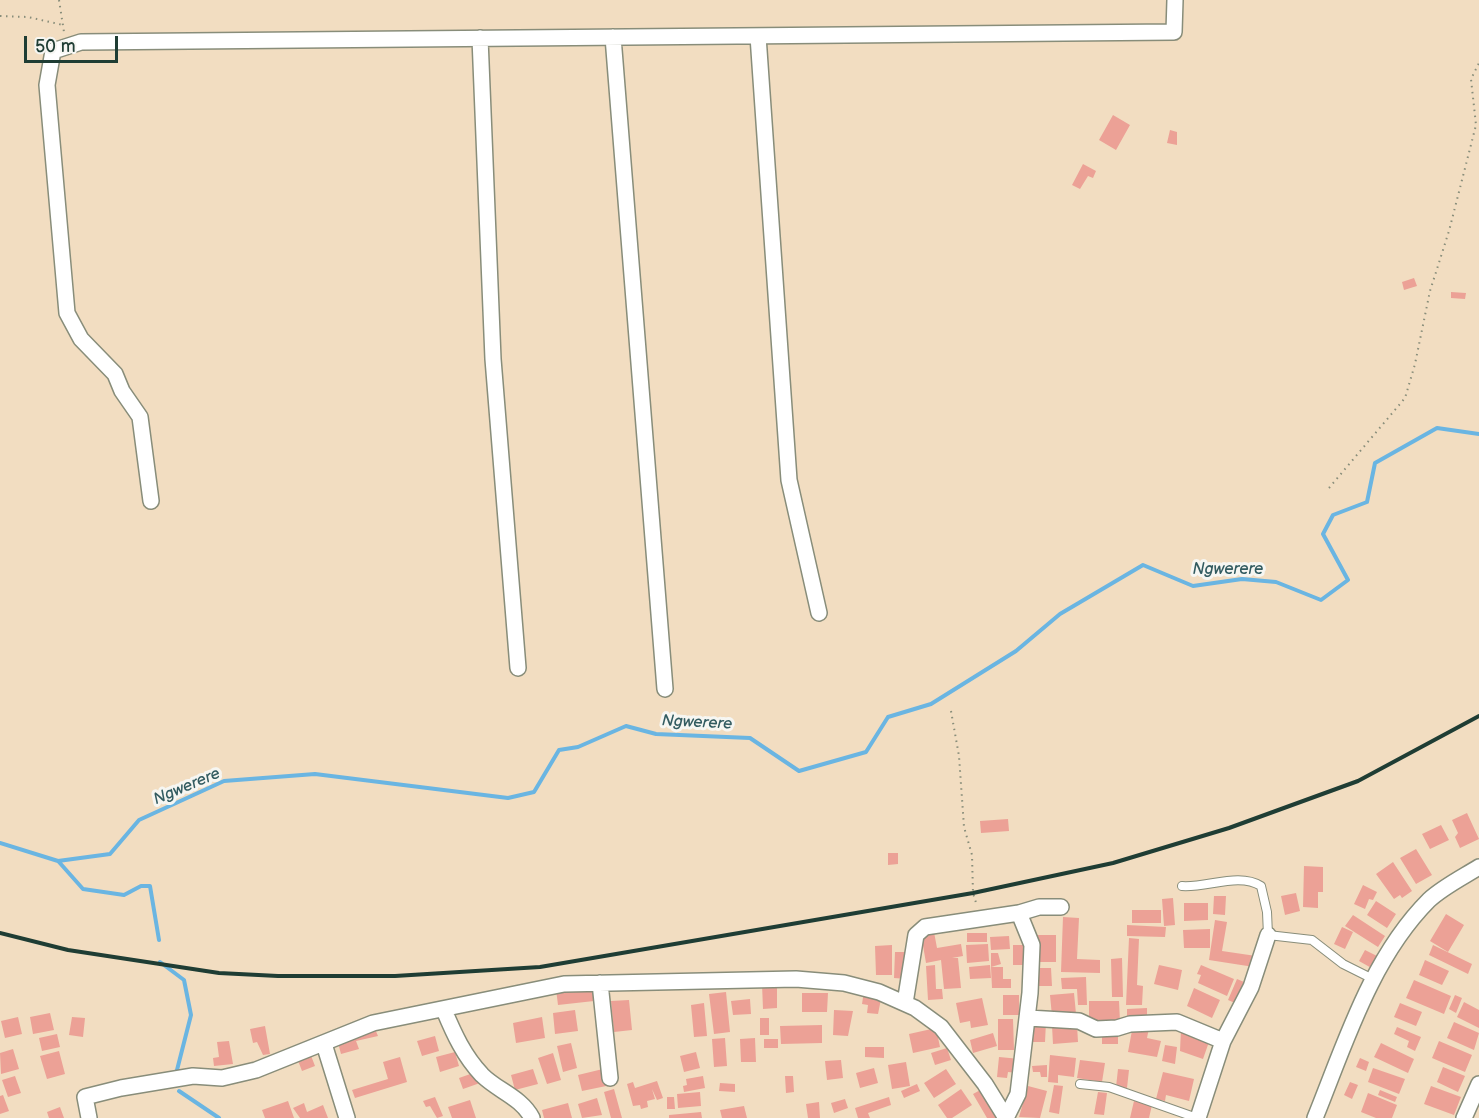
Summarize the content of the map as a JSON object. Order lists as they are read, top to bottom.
{
  "water": ["Ngwerere"],
  "scale_bar": "50 m"
}
